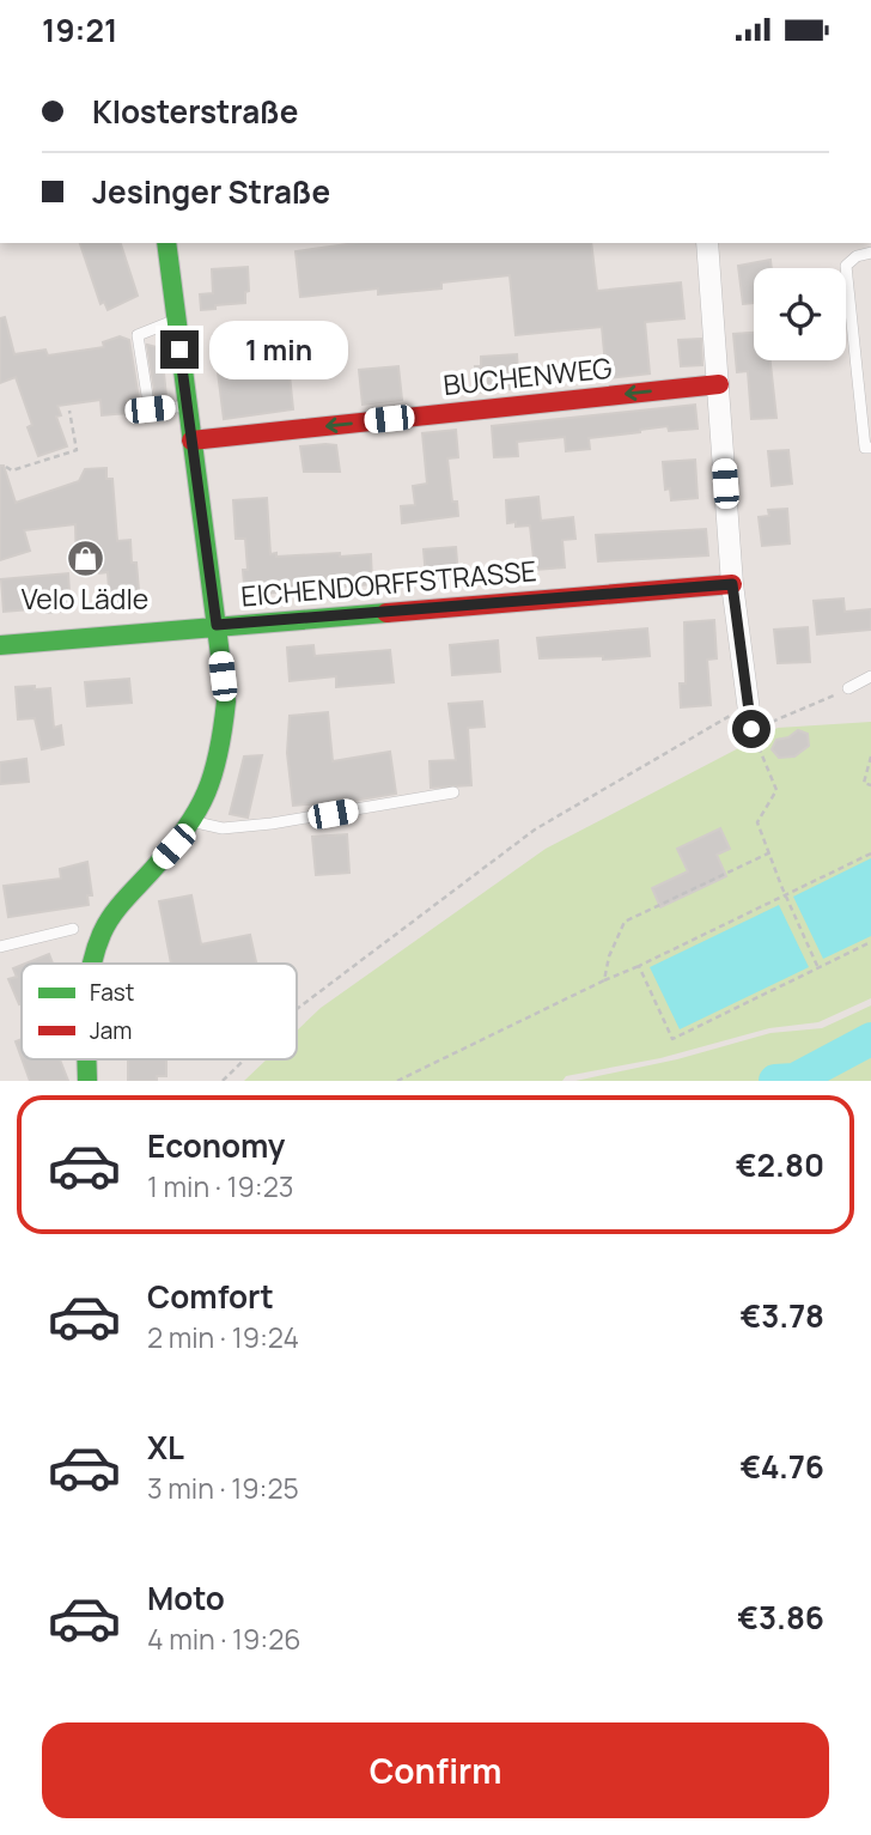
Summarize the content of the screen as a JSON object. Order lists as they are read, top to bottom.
{
  "streets": {
    "street": ["BUCHENWEG", "EICHENDORFFSTRASSE"]
  },
  "one_way": ["BUCHENWEG"],
  "places": {
    "shop": ["Velo Lädle"]
  },
  "legend": ["Fast", "Jam"],
  "page": {
    "status": "19:21",
    "banner": ["Klosterstraße", "Jesinger Straße"],
    "bubble": "1 min",
    "list": [
      {
        "name": "Economy",
        "note": "1 min · 19:23",
        "value": "€2.80"
      },
      {
        "name": "Comfort",
        "note": "2 min · 19:24",
        "value": "€3.78"
      },
      {
        "name": "XL",
        "note": "3 min · 19:25",
        "value": "€4.76"
      },
      {
        "name": "Moto",
        "note": "4 min · 19:26",
        "value": "€3.86"
      }
    ],
    "buttons": "Confirm"
  }
}
